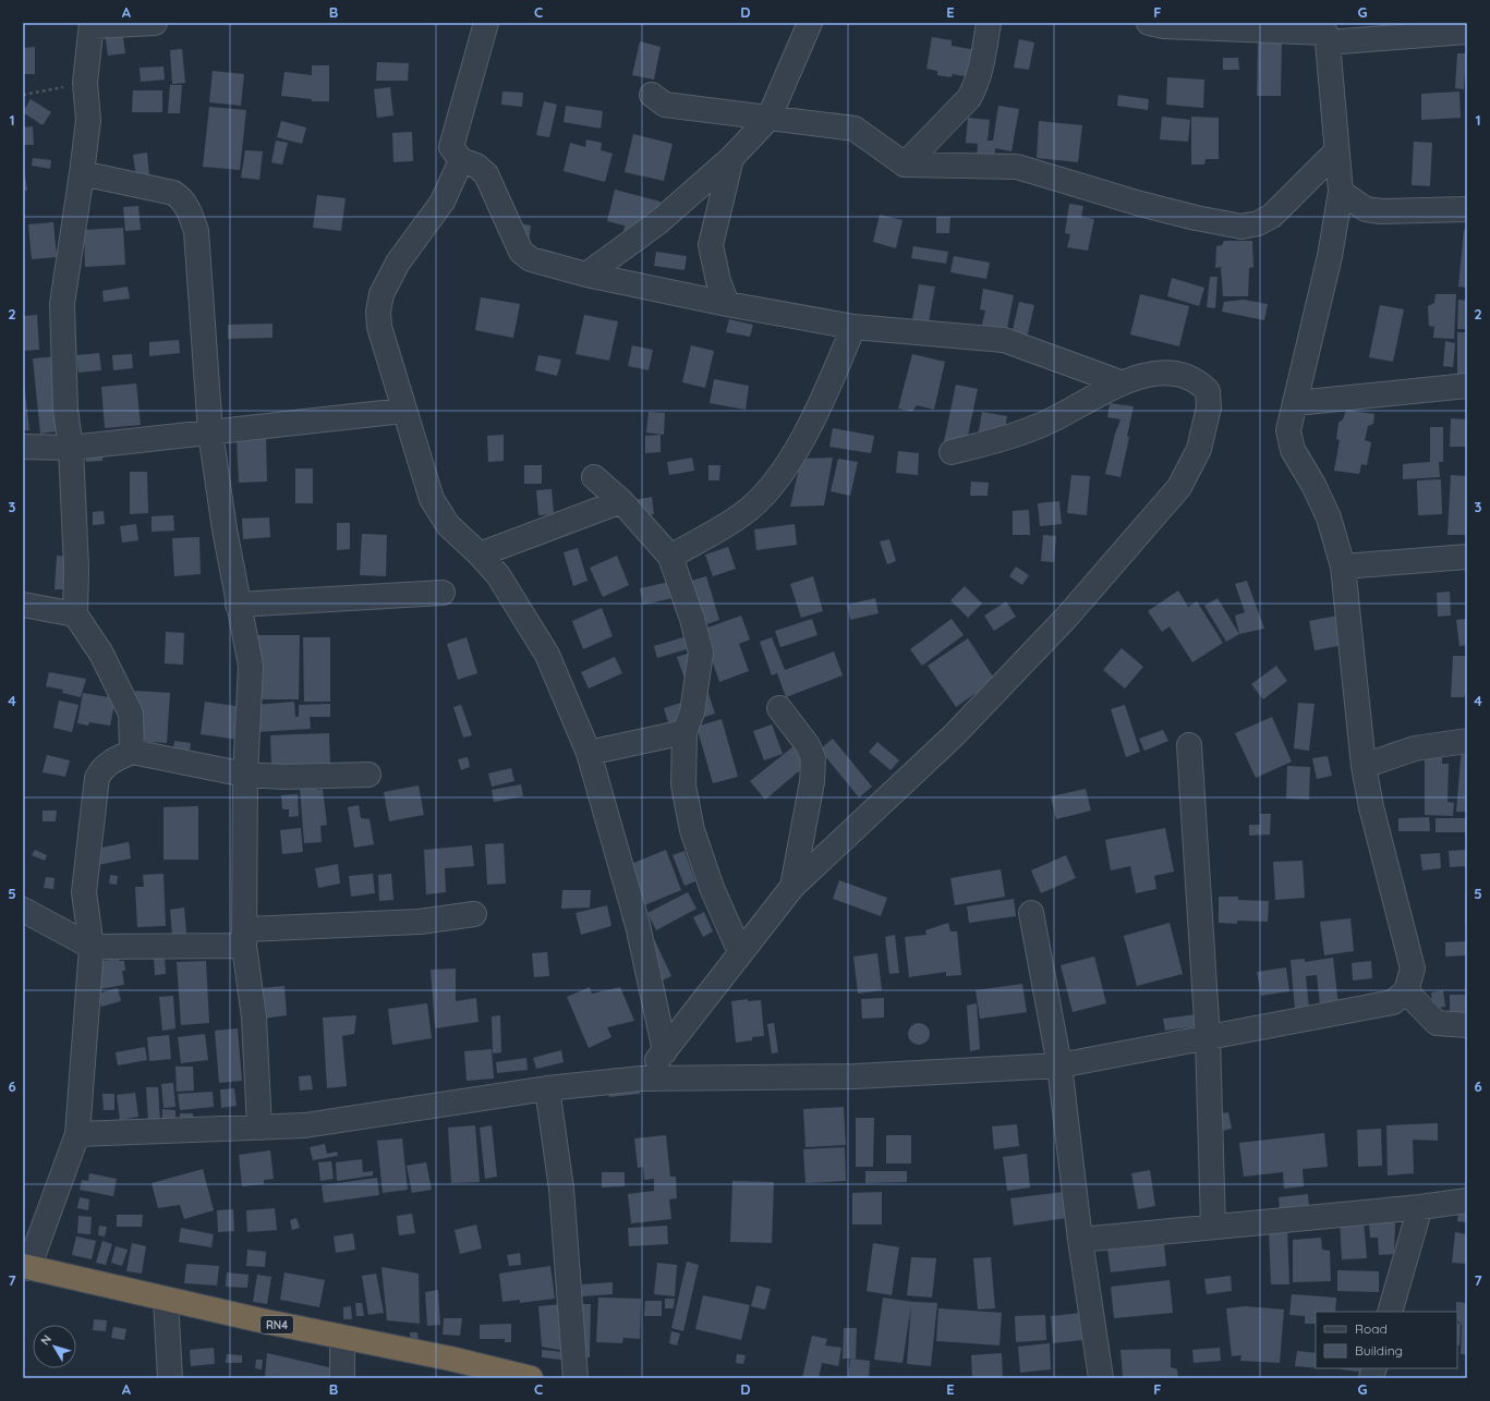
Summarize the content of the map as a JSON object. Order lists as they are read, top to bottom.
{
  "streets": {
    "highway": ["RN4"]
  },
  "legend": ["Road", "Building"],
  "north": "top left",
  "grid": {
    "columns": [
      "A",
      "B",
      "C",
      "D",
      "E",
      "F",
      "G"
    ],
    "rows": [
      "1",
      "2",
      "3",
      "4",
      "5",
      "6",
      "7"
    ]
  }
}
